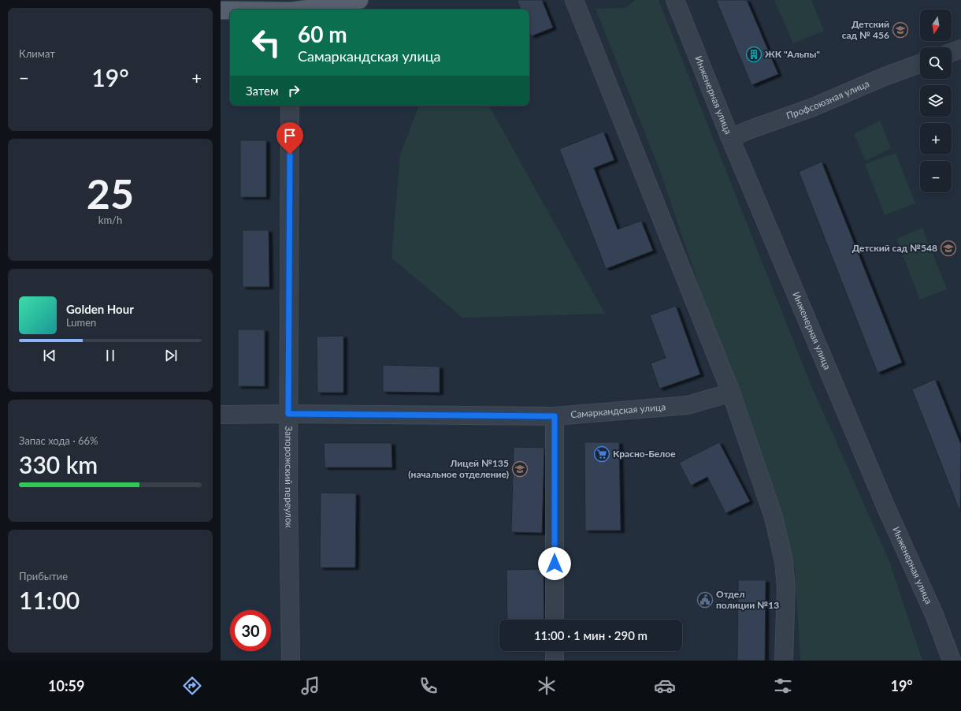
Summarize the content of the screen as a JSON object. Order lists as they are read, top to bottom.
{
  "streets": {
    "street": [
      "Инженерная улица",
      "Профсоюзная улица",
      "Самаркандская улица",
      "Запорожский переулок"
    ]
  },
  "crossings": [
    ["Инженерная улица", "Профсоюзная улица"],
    ["Самаркандская улица", "Запорожский переулок"]
  ],
  "places": {
    "school or university": ["Детский сад № 456", "Детский сад №548", "Лицей №135 (начальное отделение)"],
    "building": ["ЖК \"Альпы\""],
    "supermarket": ["Красно-Белое"],
    "public building": ["Отдел полиции №13"]
  },
  "north": "bottom",
  "page": {
    "tile": [
      "Климат",
      ["25", "km/h"],
      ["Запас хода · 66%", "330 km"],
      ["Прибытие", "11:00"]
    ],
    "map_buttons": ["+", "−"],
    "turn": ["60 m", "Самаркандская улица"],
    "heat": ["−", "19°", "+"],
    "then": "Затем",
    "song": ["Golden Hour", "Lumen"],
    "limit": "30",
    "trip": "11:00 · 1 мин · 290 m",
    "tabs": ["10:59", "19°"]
  }
}
